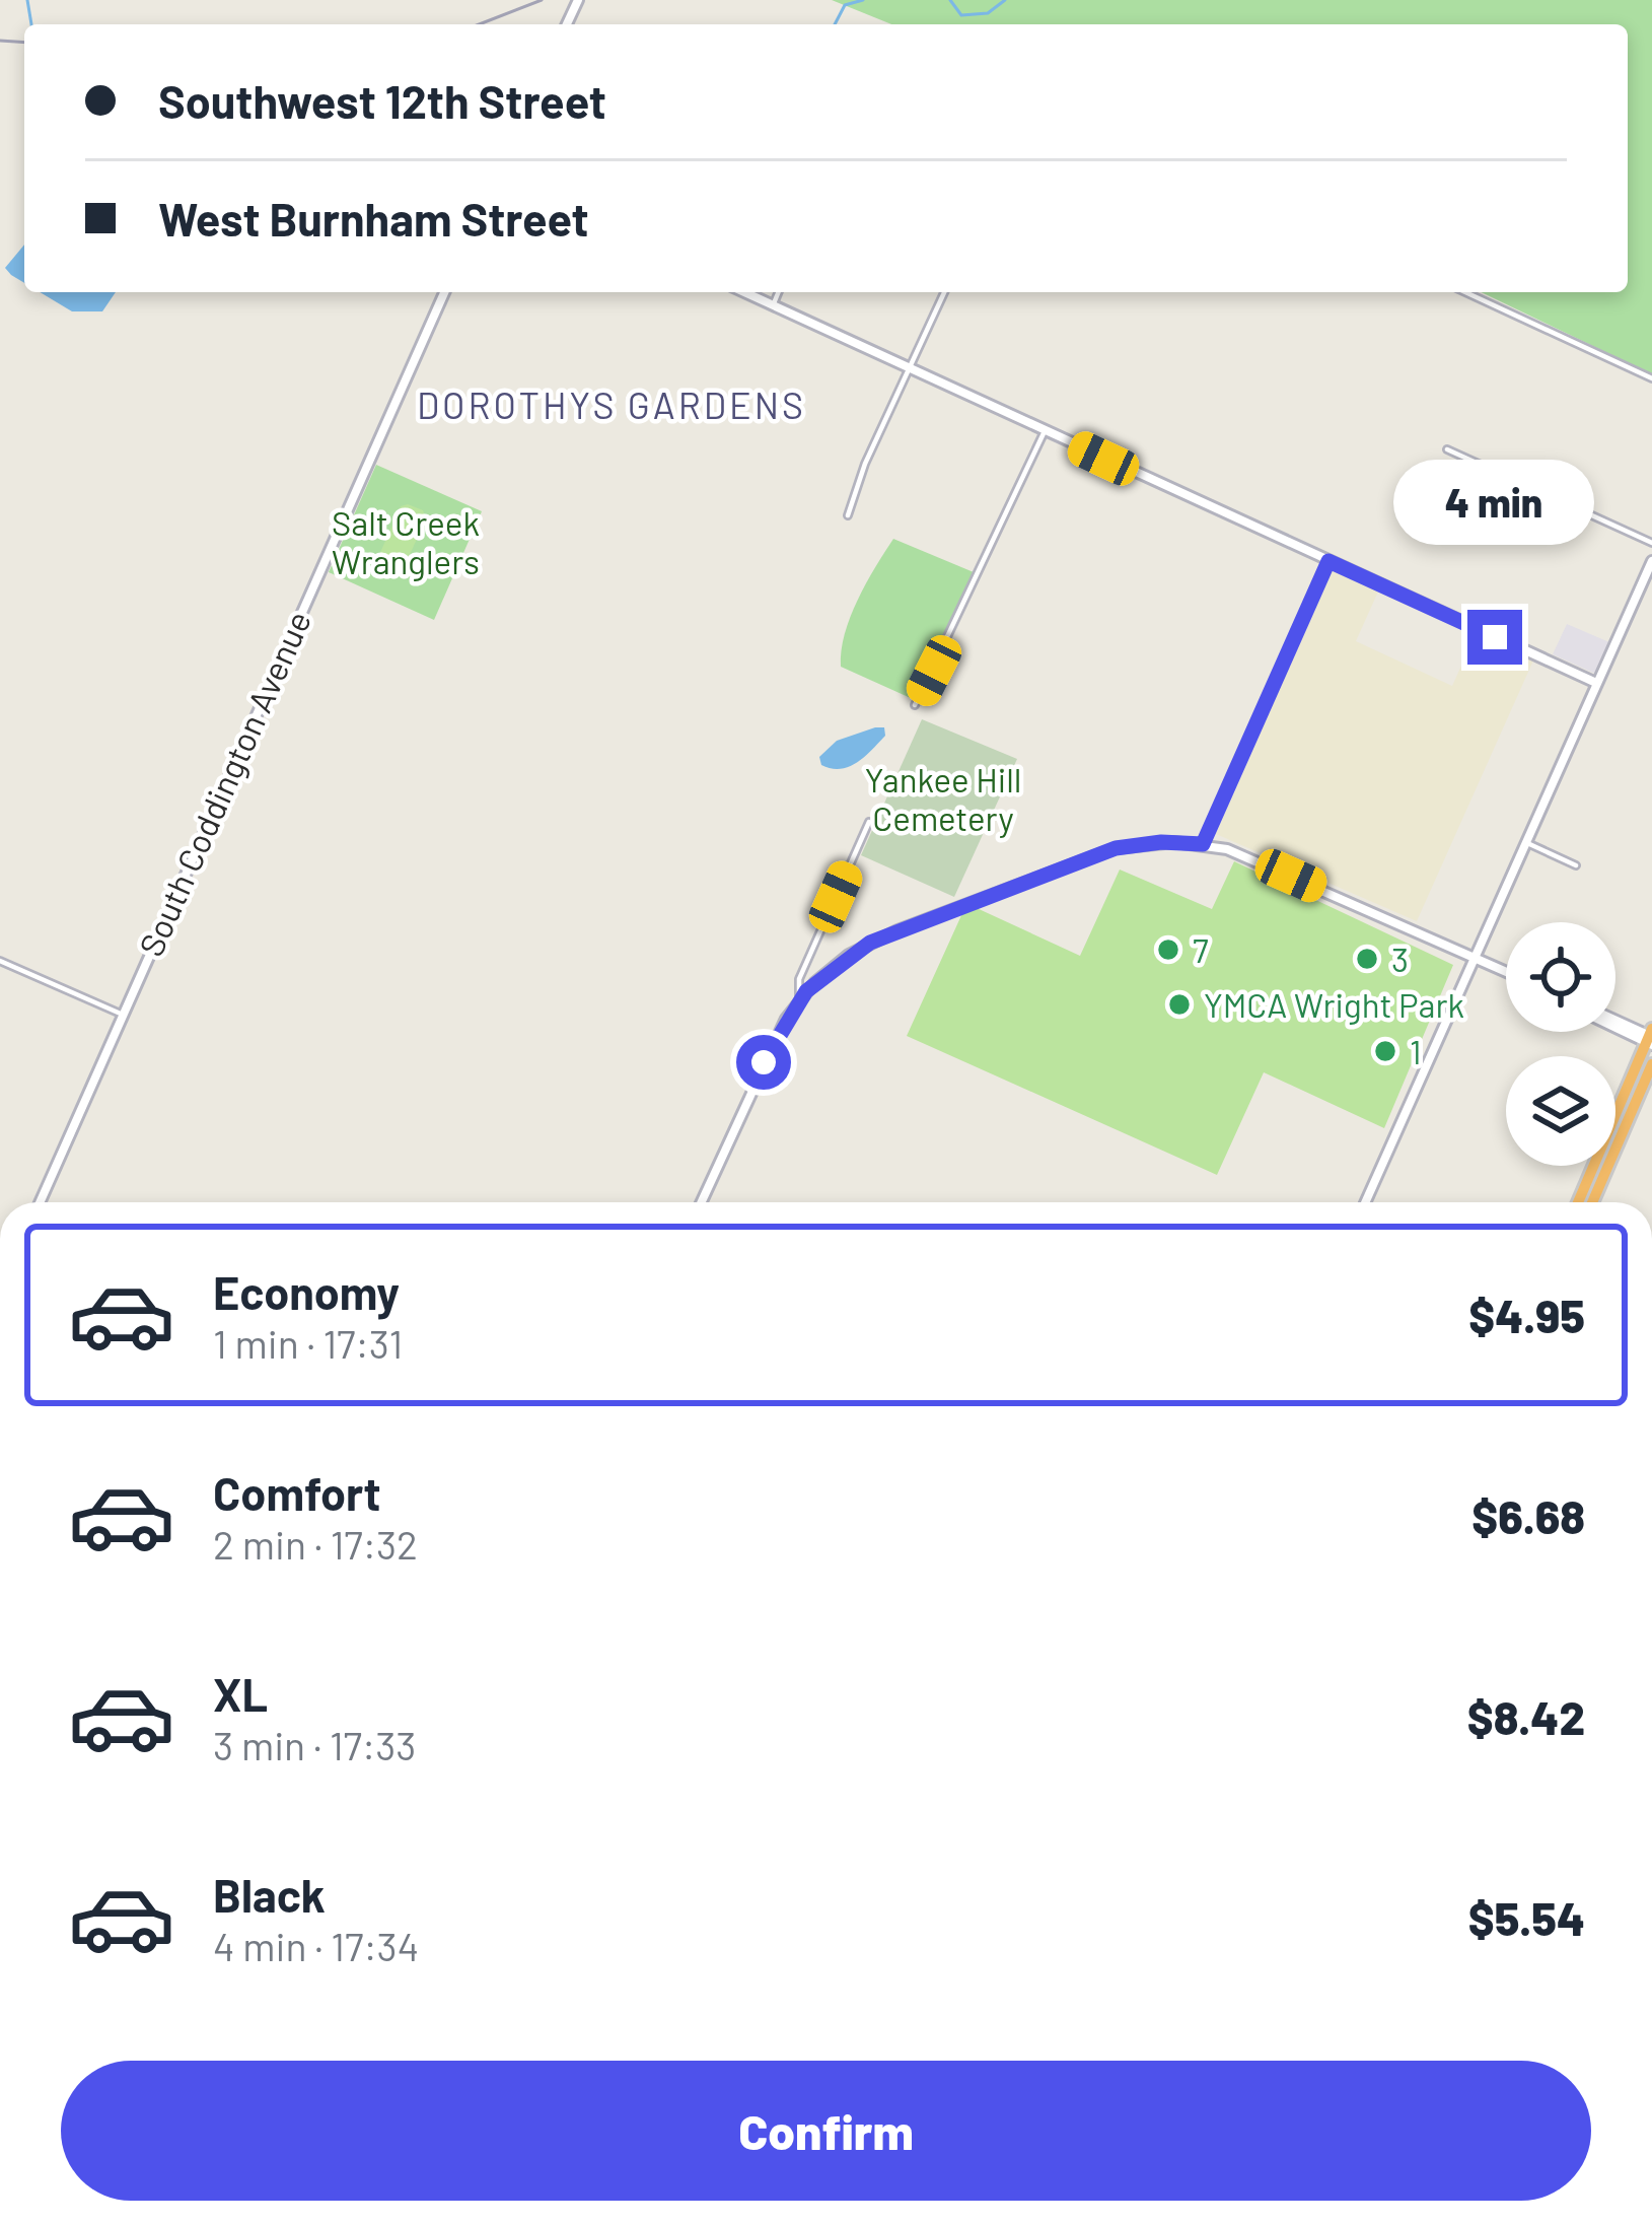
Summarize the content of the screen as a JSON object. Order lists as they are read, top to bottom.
{
  "streets": {
    "street": ["South Coddington Avenue"]
  },
  "districts": ["DOROTHYS GARDENS"],
  "parks": ["Salt Creek Wranglers", "Yankee Hill Cemetery"],
  "places": [
    "7",
    "3",
    "YMCA Wright Park",
    "1"
  ],
  "page": {
    "banner": ["Southwest 12th Street", "West Burnham Street"],
    "bubble": "4 min",
    "list": [
      {
        "name": "Economy",
        "note": "1 min · 17:31",
        "value": "$4.95"
      },
      {
        "name": "Comfort",
        "note": "2 min · 17:32",
        "value": "$6.68"
      },
      {
        "name": "XL",
        "note": "3 min · 17:33",
        "value": "$8.42"
      },
      {
        "name": "Black",
        "note": "4 min · 17:34",
        "value": "$5.54"
      }
    ],
    "buttons": "Confirm"
  }
}
